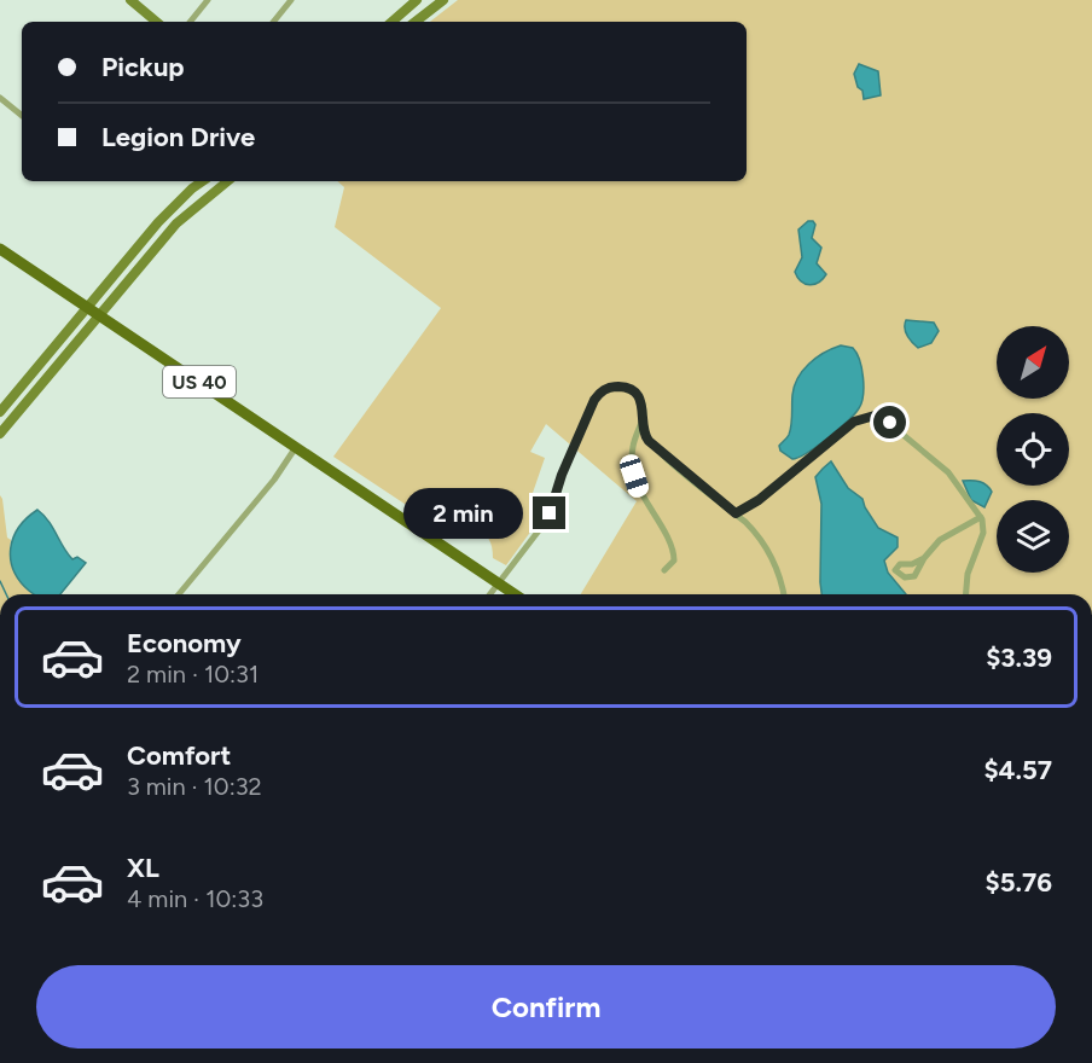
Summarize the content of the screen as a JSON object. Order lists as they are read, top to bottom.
{
  "streets": {
    "main road": ["US 40"]
  },
  "north": "top right",
  "page": {
    "banner": ["Pickup", "Legion Drive"],
    "bubble": "2 min",
    "list": [
      {
        "name": "Economy",
        "note": "2 min · 10:31",
        "value": "$3.39"
      },
      {
        "name": "Comfort",
        "note": "3 min · 10:32",
        "value": "$4.57"
      },
      {
        "name": "XL",
        "note": "4 min · 10:33",
        "value": "$5.76"
      }
    ],
    "buttons": "Confirm"
  }
}
